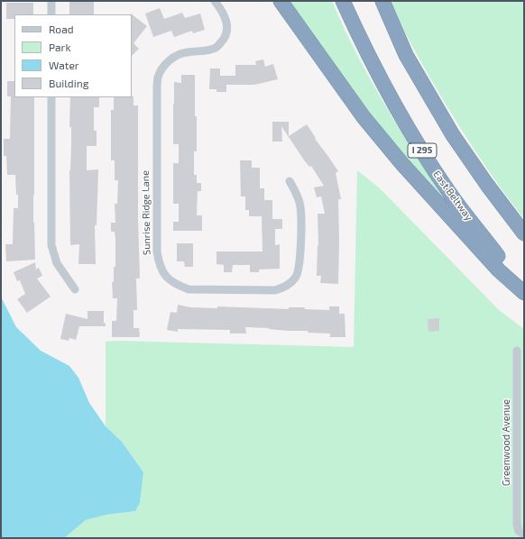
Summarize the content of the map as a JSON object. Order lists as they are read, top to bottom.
{
  "streets": {
    "highway": ["I 295", "East Beltway"],
    "street": ["Sunrise Ridge Lane", "Greenwood Avenue"]
  },
  "legend": [
    "Road",
    "Park",
    "Water",
    "Building"
  ]
}
